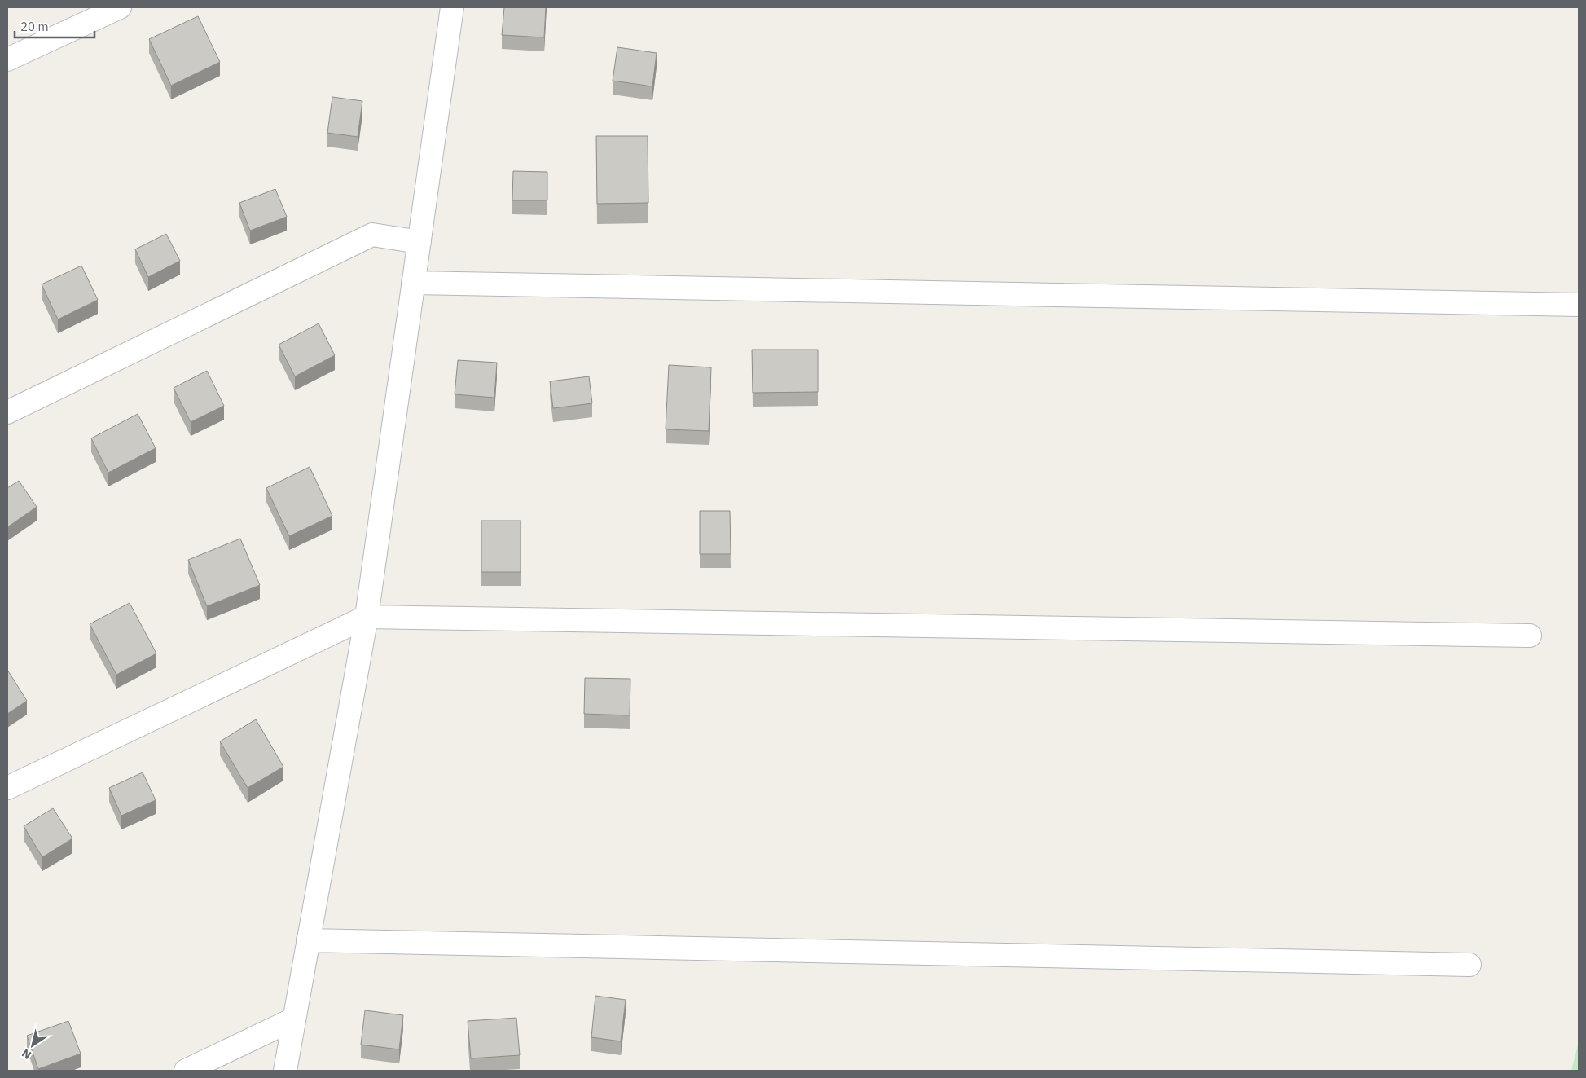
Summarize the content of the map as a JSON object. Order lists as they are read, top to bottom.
{
  "scale_bar": "20 m",
  "north": "bottom left"
}
